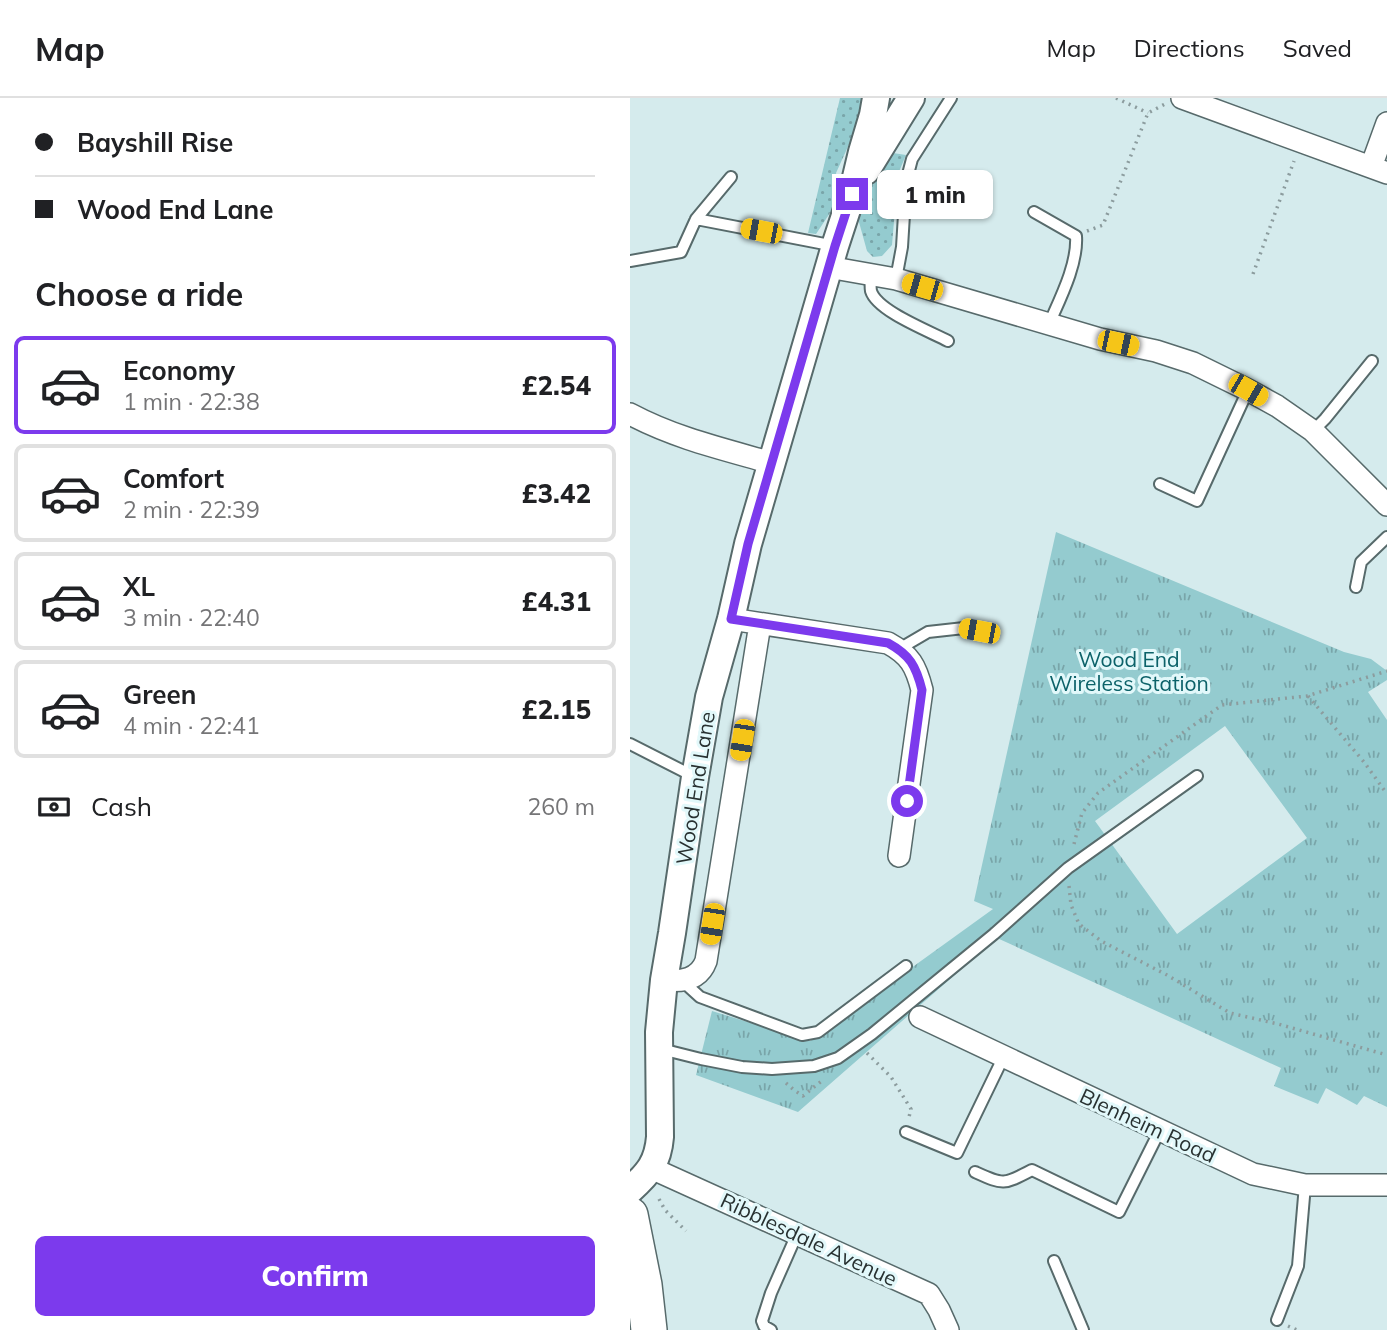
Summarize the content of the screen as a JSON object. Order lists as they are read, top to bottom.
{
  "streets": {
    "street": ["Wood End Lane", "Blenheim Road", "Ribblesdale Avenue"]
  },
  "crossings": [
    ["Wood End Lane", "Ribblesdale Avenue"]
  ],
  "parks": ["Wood End Wireless Station"],
  "page": {
    "header": "Map",
    "nav": ["Map", "Directions", "Saved"],
    "banner": ["Bayshill Rise", "Wood End Lane"],
    "bubble": "1 min",
    "heading": "Choose a ride",
    "list": [
      {
        "name": "Economy",
        "note": "1 min · 22:38",
        "value": "£2.54"
      },
      {
        "name": "Comfort",
        "note": "2 min · 22:39",
        "value": "£3.42"
      },
      {
        "name": "XL",
        "note": "3 min · 22:40",
        "value": "£4.31"
      },
      {
        "name": "Green",
        "note": "4 min · 22:41",
        "value": "£2.15"
      }
    ],
    "pay": ["Cash", "260 m"],
    "buttons": "Confirm"
  }
}
